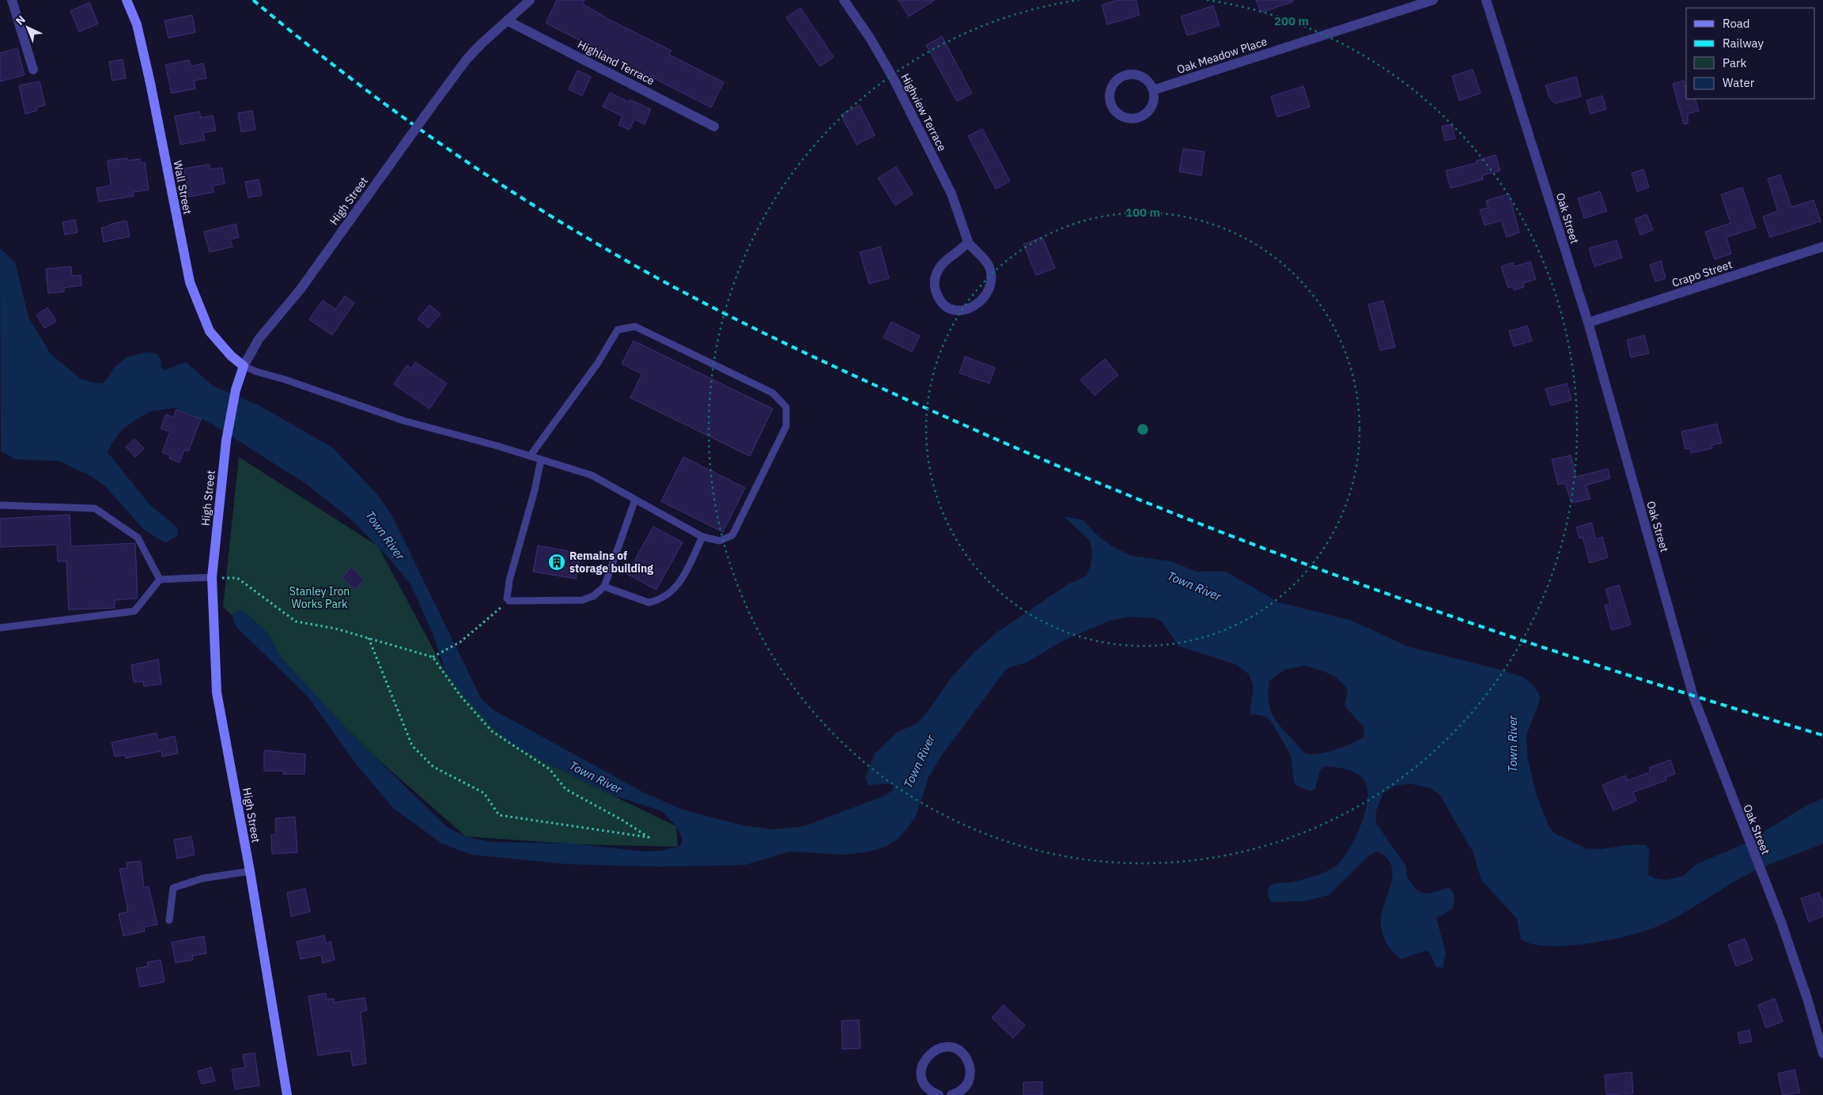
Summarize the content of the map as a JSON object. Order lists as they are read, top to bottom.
{
  "streets": {
    "main road": ["Wall Street", "High Street"],
    "street": [
      "Oak Meadow Place",
      "Highland Terrace",
      "Highview Terrace",
      "Oak Street",
      "Crapo Street"
    ]
  },
  "crossings": [
    ["Highland Terrace", "High Street"],
    ["Wall Street", "High Street"],
    ["Oak Street", "Crapo Street"]
  ],
  "water": ["Town River"],
  "parks": ["Stanley Iron Works Park"],
  "places": {
    "building": ["Remains of storage building"]
  },
  "legend": [
    "Road",
    "Railway",
    "Park",
    "Water"
  ],
  "north": "top left",
  "rings": ["200 m", "100 m"]
}
